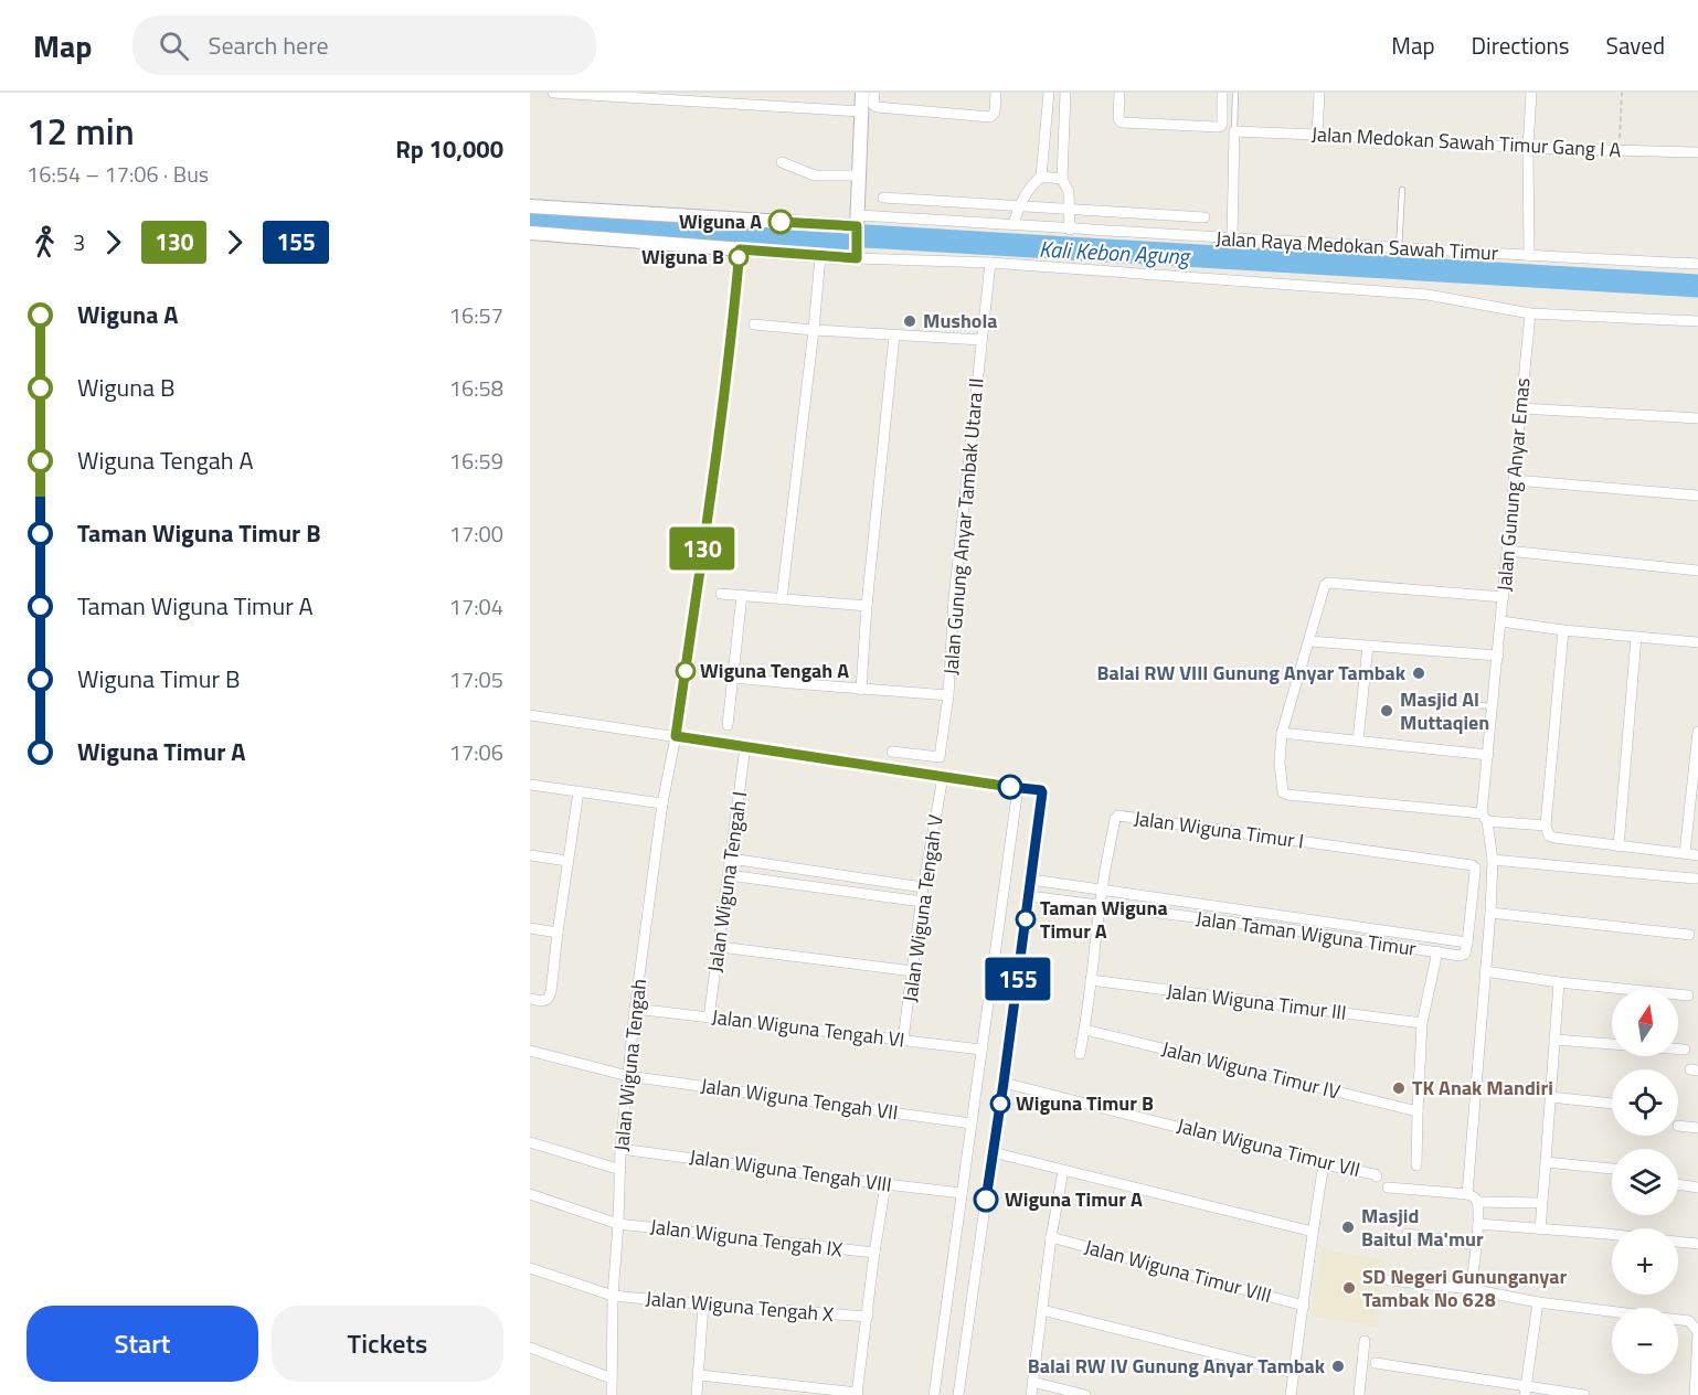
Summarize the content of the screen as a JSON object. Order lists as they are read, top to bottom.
{
  "streets": {
    "street": [
      "Jalan Medokan Sawah Timur Gang I A",
      "Jalan Raya Medokan Sawah Timur",
      "Jalan Gunung Anyar Emas",
      "Jalan Gunung Anyar Tambak Utara II",
      "Jalan Wiguna Timur I",
      "Jalan Wiguna Tengah I",
      "Jalan Wiguna Tengah V",
      "Jalan Taman Wiguna Timur",
      "Jalan Wiguna Timur III",
      "Jalan Wiguna Tengah VI",
      "Jalan Wiguna Tengah",
      "Jalan Wiguna Timur IV",
      "Jalan Wiguna Tengah VII",
      "Jalan Wiguna Timur VII",
      "Jalan Wiguna Tengah VIII",
      "Jalan Wiguna Tengah IX",
      "Jalan Wiguna Timur VIII",
      "Jalan Wiguna Tengah X"
    ]
  },
  "crossings": [
    ["Jalan Wiguna Timur I", "Jalan Taman Wiguna Timur"],
    ["Jalan Wiguna Timur I", "Jalan Wiguna Timur III"],
    ["Jalan Wiguna Timur I", "Jalan Wiguna Timur IV"],
    ["Jalan Wiguna Tengah I", "Jalan Wiguna Tengah VI"],
    ["Jalan Wiguna Tengah V", "Jalan Wiguna Tengah VI"],
    ["Jalan Wiguna Tengah VI", "Jalan Wiguna Tengah"],
    ["Jalan Wiguna Tengah", "Jalan Wiguna Tengah VII"],
    ["Jalan Wiguna Tengah", "Jalan Wiguna Tengah VIII"],
    ["Jalan Wiguna Tengah", "Jalan Wiguna Tengah IX"],
    ["Jalan Wiguna Tengah", "Jalan Wiguna Tengah X"]
  ],
  "water": ["Kali Kebon Agung"],
  "places": [
    "Wiguna A",
    "Wiguna B",
    "Mushola",
    "Wiguna Tengah A",
    "Balai RW VIII Gunung Anyar Tambak",
    "Masjid Al Muttaqien",
    "Taman Wiguna Timur A",
    "TK Anak Mandiri",
    "Wiguna Timur B",
    "Wiguna Timur A",
    "Masjid Baitul Ma'mur",
    "SD Negeri Gununganyar Tambak No 628",
    "Balai RW IV Gunung Anyar Tambak"
  ],
  "lines": ["bus line 130", "bus line 155"],
  "north": "top",
  "page": {
    "header": "Map",
    "search": "Search here",
    "nav": ["Map", "Directions", "Saved"],
    "heading": ["12 min", "16:54 – 17:06 · Bus", "Rp 10,000"],
    "on_map": ["130", "155"],
    "legs": ["3", "130", "155"],
    "list": [
      {
        "name": "Wiguna A",
        "value": "16:57"
      },
      {
        "name": "Wiguna B",
        "value": "16:58"
      },
      {
        "name": "Wiguna Tengah A",
        "value": "16:59"
      },
      {
        "name": "Taman Wiguna Timur B",
        "value": "17:00"
      },
      {
        "name": "Taman Wiguna Timur A",
        "value": "17:04"
      },
      {
        "name": "Wiguna Timur B",
        "value": "17:05"
      },
      {
        "name": "Wiguna Timur A",
        "value": "17:06"
      }
    ],
    "map_buttons": ["+", "−"],
    "buttons": ["Start", "Tickets"]
  }
}
